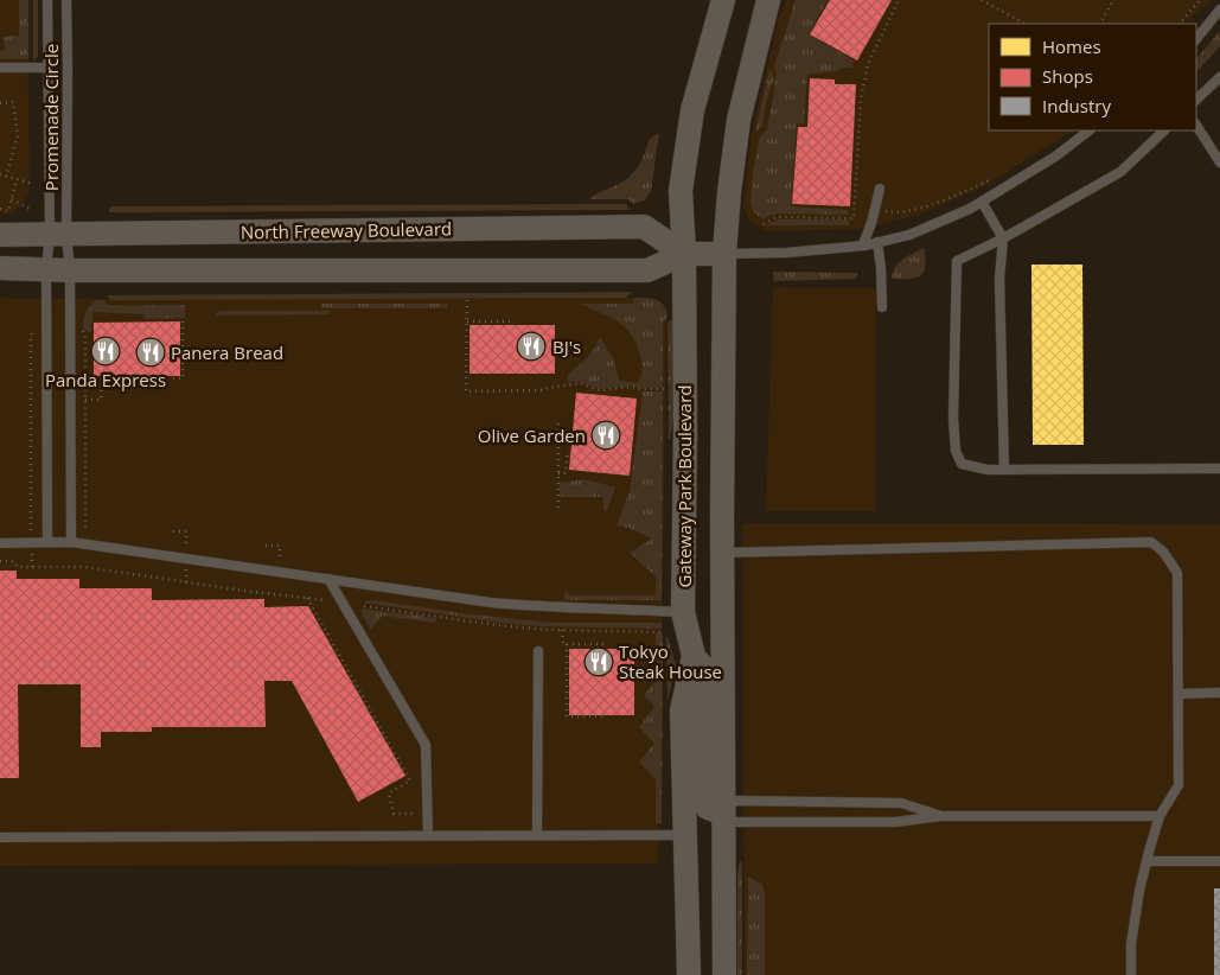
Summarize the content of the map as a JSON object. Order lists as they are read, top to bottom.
{
  "streets": {
    "street": ["North Freeway Boulevard", "Gateway Park Boulevard"],
    "lane": ["Promenade Circle"]
  },
  "crossings": [
    ["Promenade Circle", "North Freeway Boulevard"],
    ["North Freeway Boulevard", "Gateway Park Boulevard"]
  ],
  "places": {
    "restaurant": [
      "BJ's",
      "Panda Express",
      "Panera Bread",
      "Olive Garden",
      "Tokyo Steak House"
    ]
  },
  "legend": ["Homes", "Shops", "Industry"]
}
